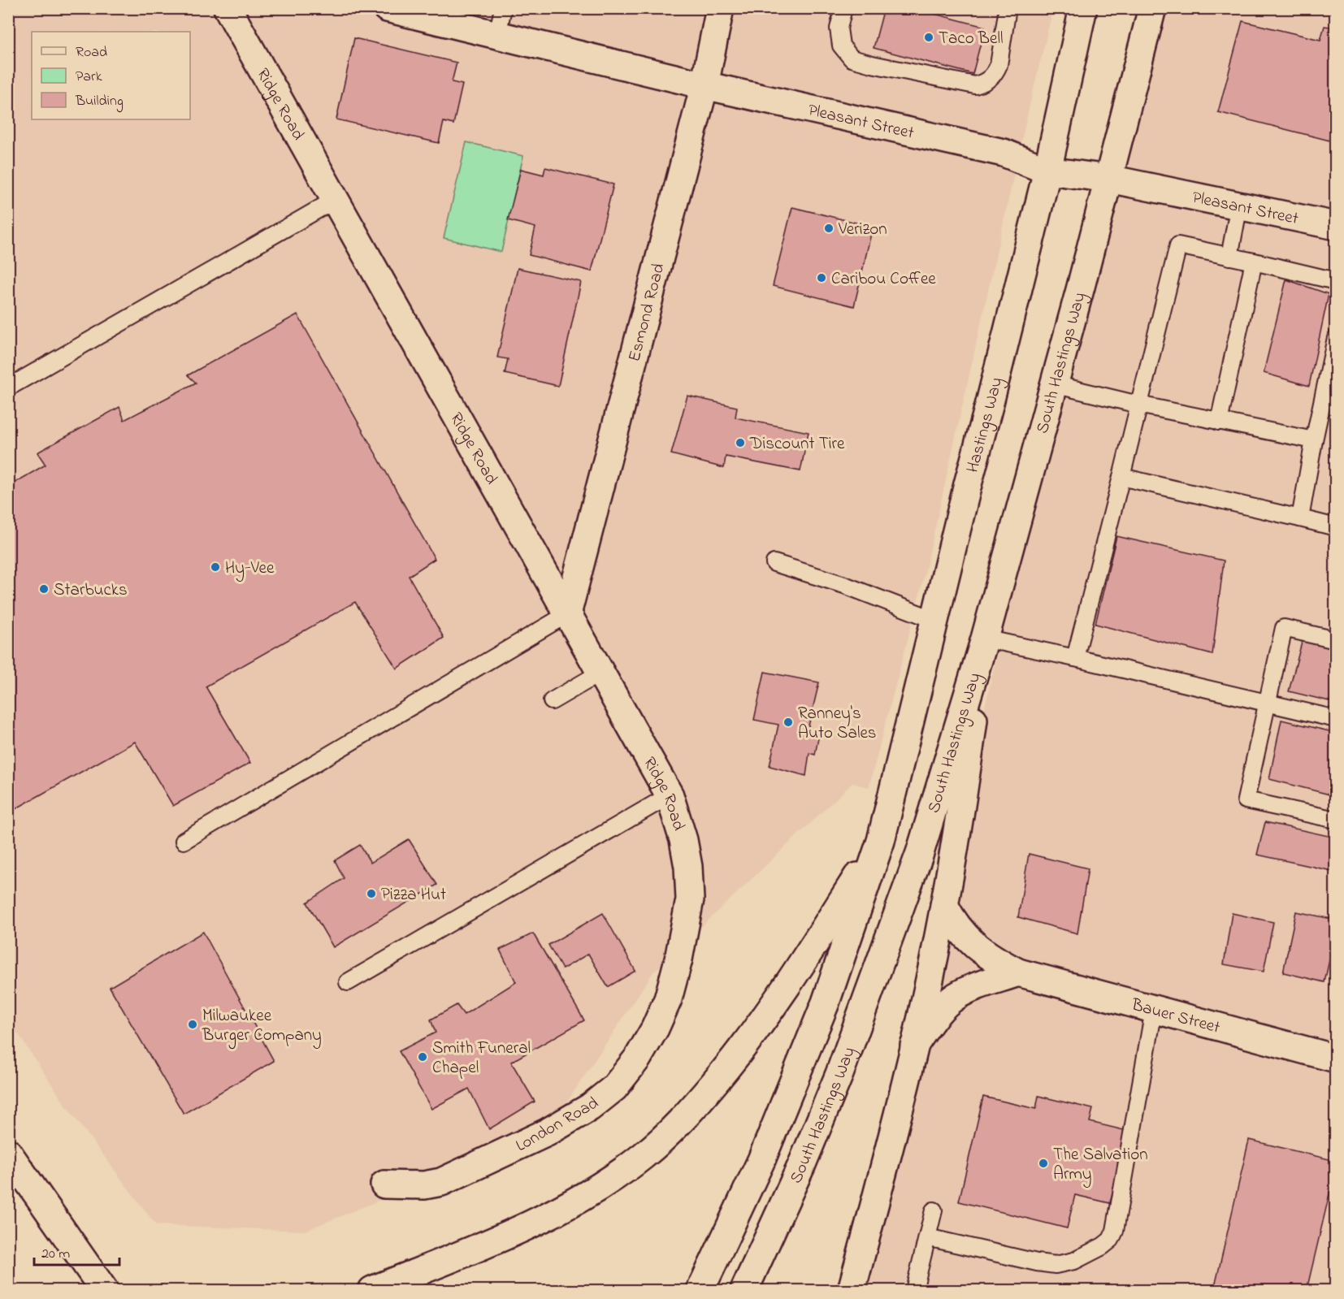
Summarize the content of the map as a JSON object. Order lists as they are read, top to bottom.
{
  "streets": {
    "main road": [
      "Ridge Road",
      "Pleasant Street",
      "Esmond Road",
      "South Hastings Way",
      "Hastings Way",
      "Bauer Street",
      "London Road"
    ]
  },
  "crossings": [
    ["Ridge Road", "Esmond Road"],
    ["Ridge Road", "London Road"],
    ["Pleasant Street", "Esmond Road"],
    ["Pleasant Street", "South Hastings Way"],
    ["Pleasant Street", "Hastings Way"]
  ],
  "places": [
    "Taco Bell",
    "Verizon",
    "Caribou Coffee",
    "Discount Tire",
    "Hy-Vee",
    "Starbucks",
    "Ranney's Auto Sales",
    "Pizza Hut",
    "Milwaukee Burger Company",
    "Smith Funeral Chapel",
    "The Salvation Army"
  ],
  "legend": ["Road", "Park", "Building"],
  "scale_bar": "20 m"
}
